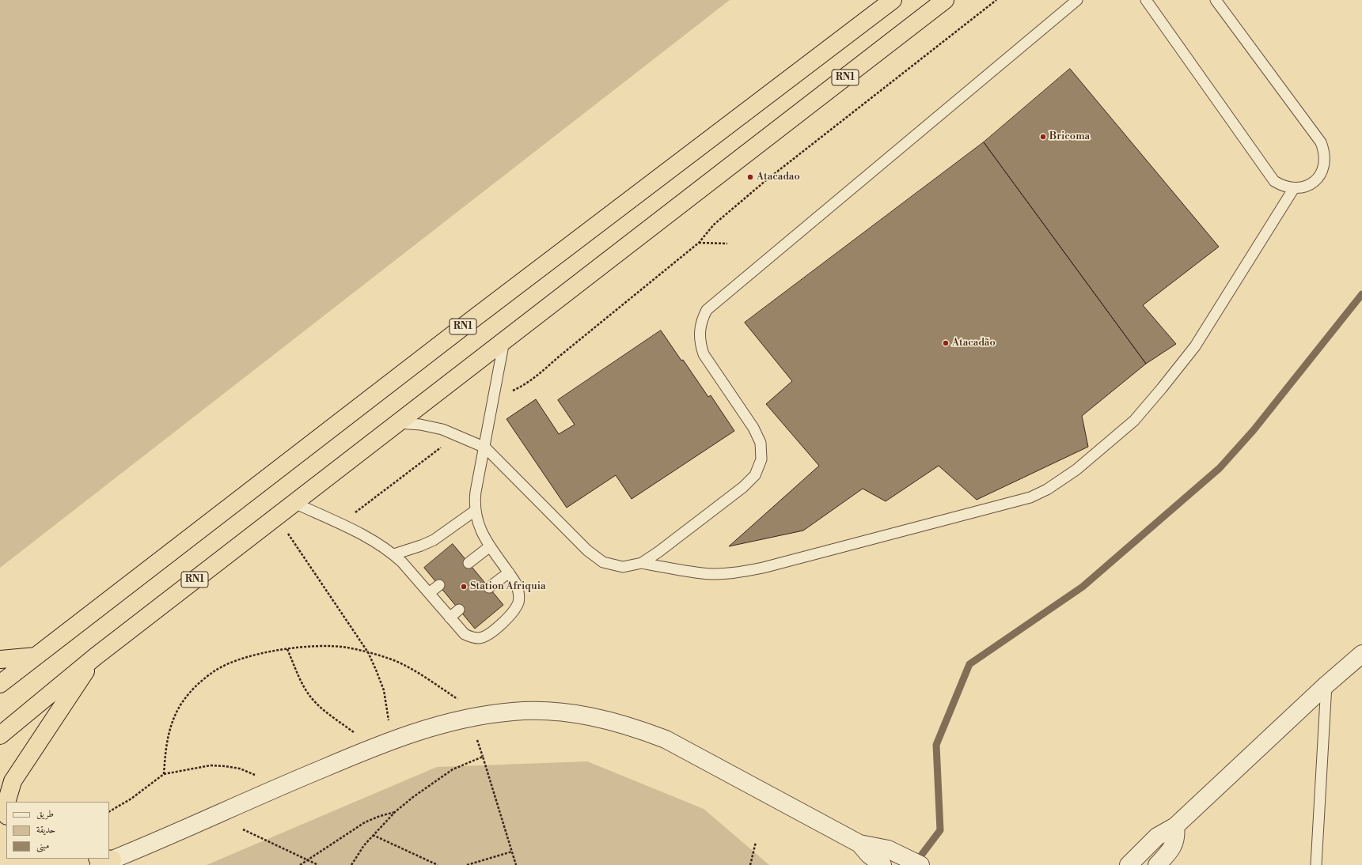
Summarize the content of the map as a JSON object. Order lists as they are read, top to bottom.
{
  "streets": {
    "highway": ["RN1"]
  },
  "places": [
    "Bricoma",
    "Atacadao",
    "Atacadão",
    "Station Afriquia"
  ],
  "legend": ["طريق", "حديقة", "مبنى"]
}
